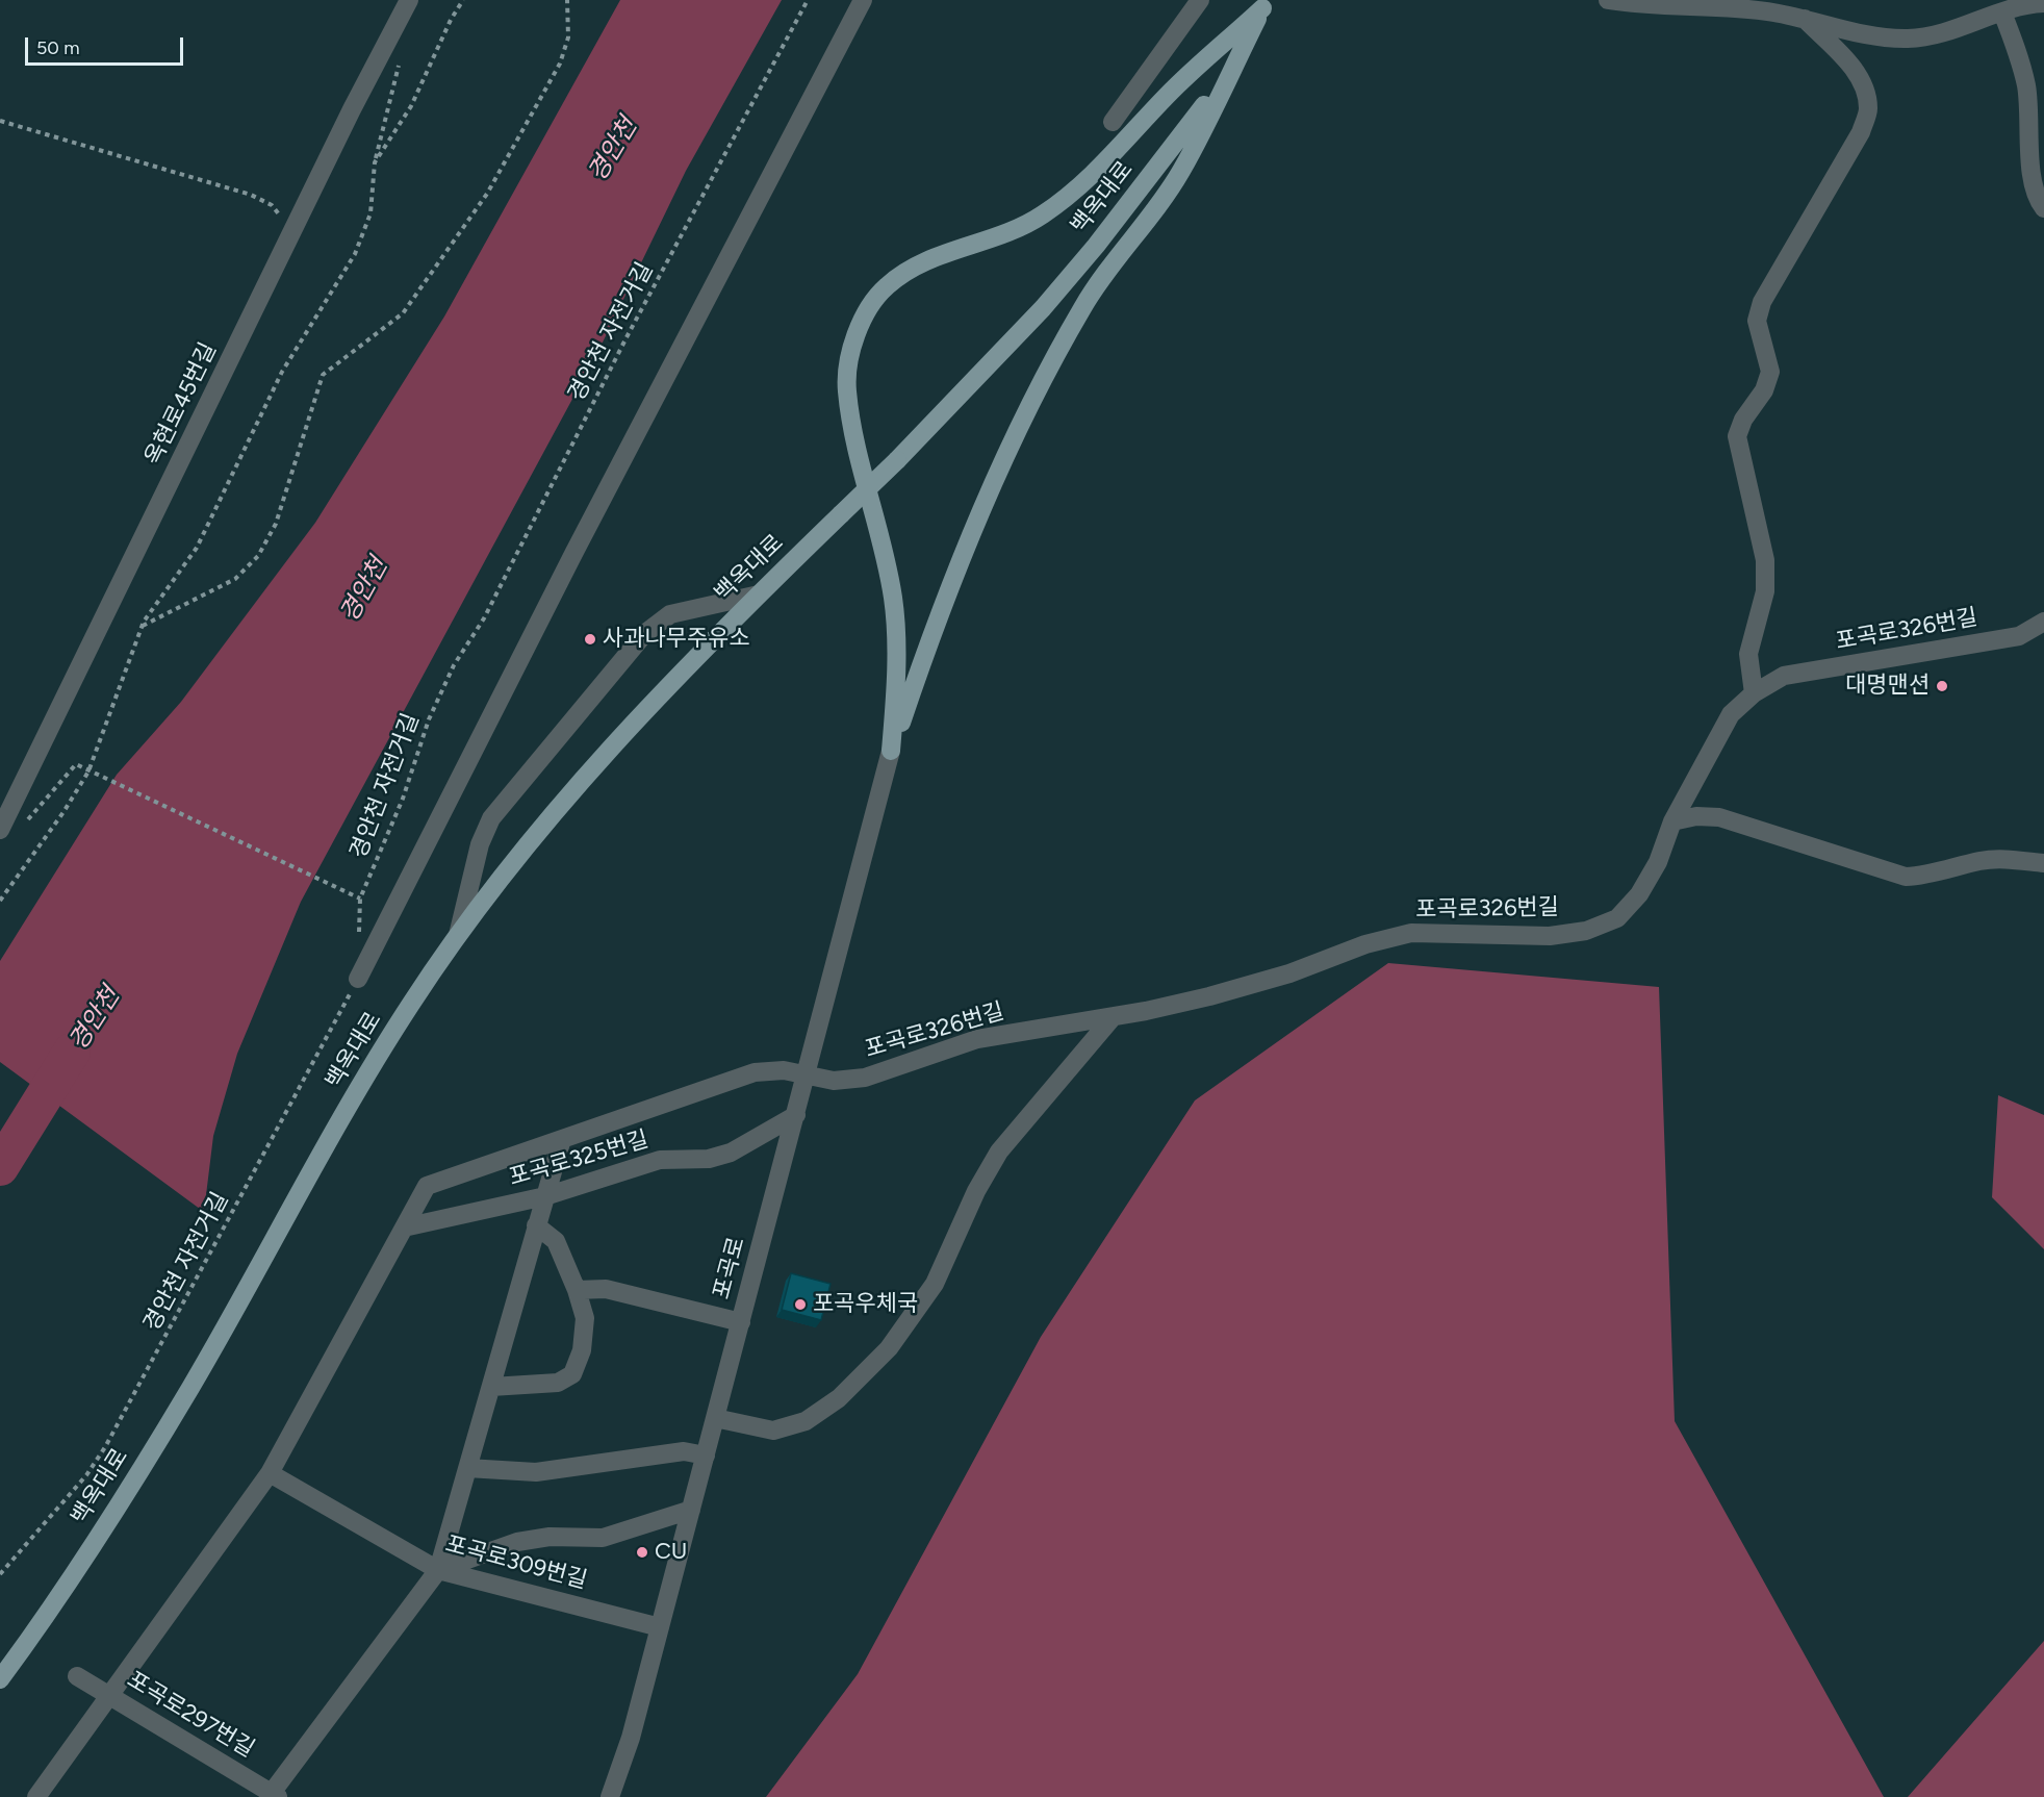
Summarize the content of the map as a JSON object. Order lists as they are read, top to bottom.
{
  "streets": {
    "main road": ["백옥대로"],
    "street": [
      "옥현로45번길",
      "포곡로326번길",
      "포곡로325번길",
      "포곡로",
      "포곡로309번길",
      "포곡로297번길"
    ],
    "path": ["경안천 자전거길"]
  },
  "crossings": [
    ["포곡로326번길", "포곡로325번길"],
    ["포곡로326번길", "포곡로"],
    ["포곡로326번길", "포곡로309번길"],
    ["포곡로326번길", "포곡로297번길"],
    ["포곡로325번길", "포곡로"],
    ["포곡로", "포곡로309번길"]
  ],
  "water": ["경안천"],
  "places": [
    "사과나무주유소",
    "대명맨션",
    "포곡우체국",
    "CU"
  ],
  "scale_bar": "50 m"
}
